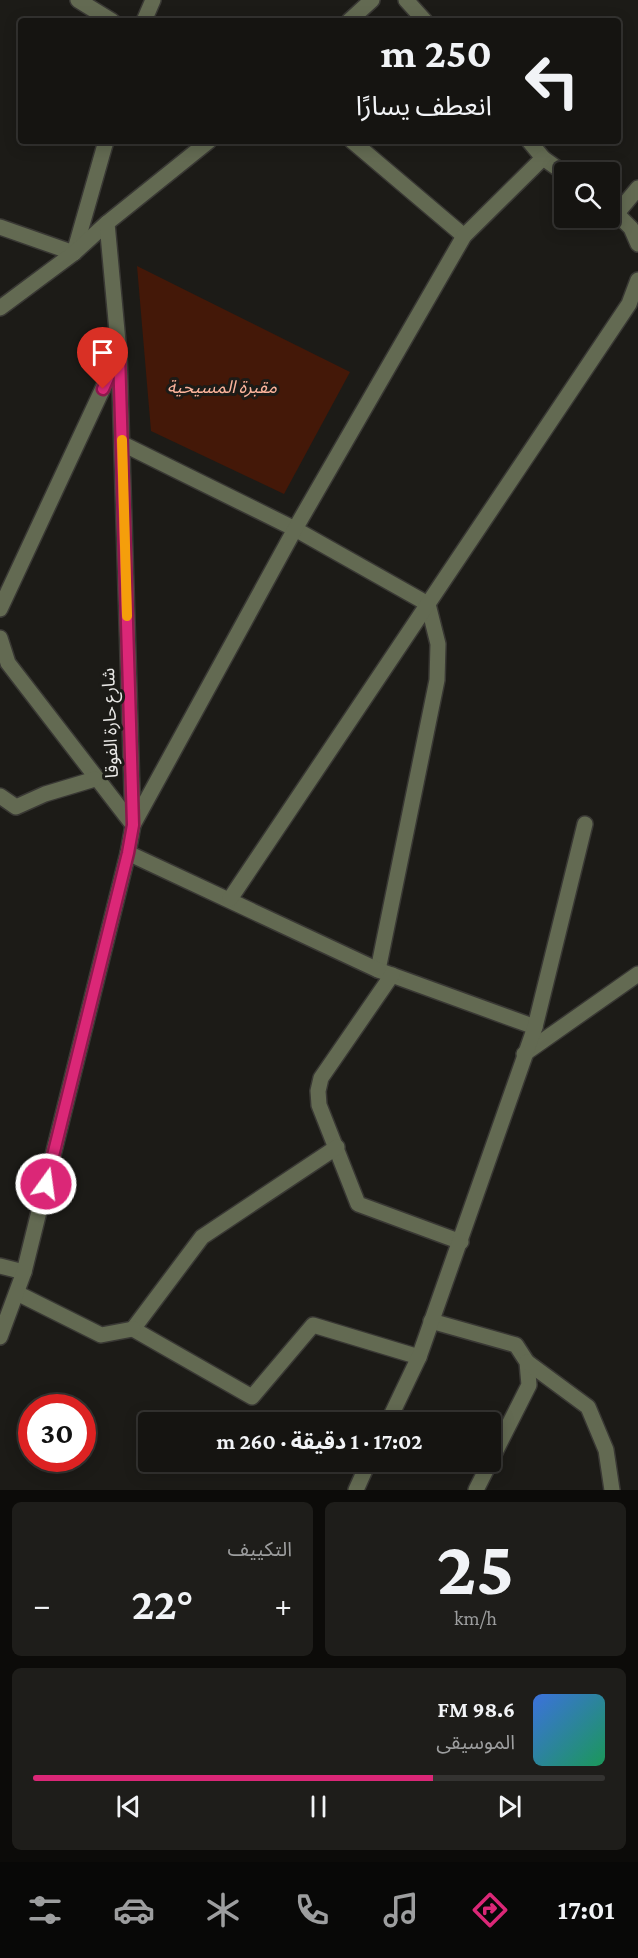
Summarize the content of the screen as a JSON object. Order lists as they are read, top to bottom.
{
  "streets": {
    "street": ["شارع حارة الفوقا"]
  },
  "parks": ["مقبرة المسيحية"],
  "page": {
    "turn": ["250 m", "انعطف يسارًا"],
    "limit": "30",
    "trip": "17:02 · 1 دقيقة · 260 m",
    "tile": [
      ["25", "km/h"],
      "التكييف"
    ],
    "heat": ["−", "22°", "+"],
    "song": ["98.6 FM", "الموسيقى"],
    "tabs": "17:01"
  }
}
